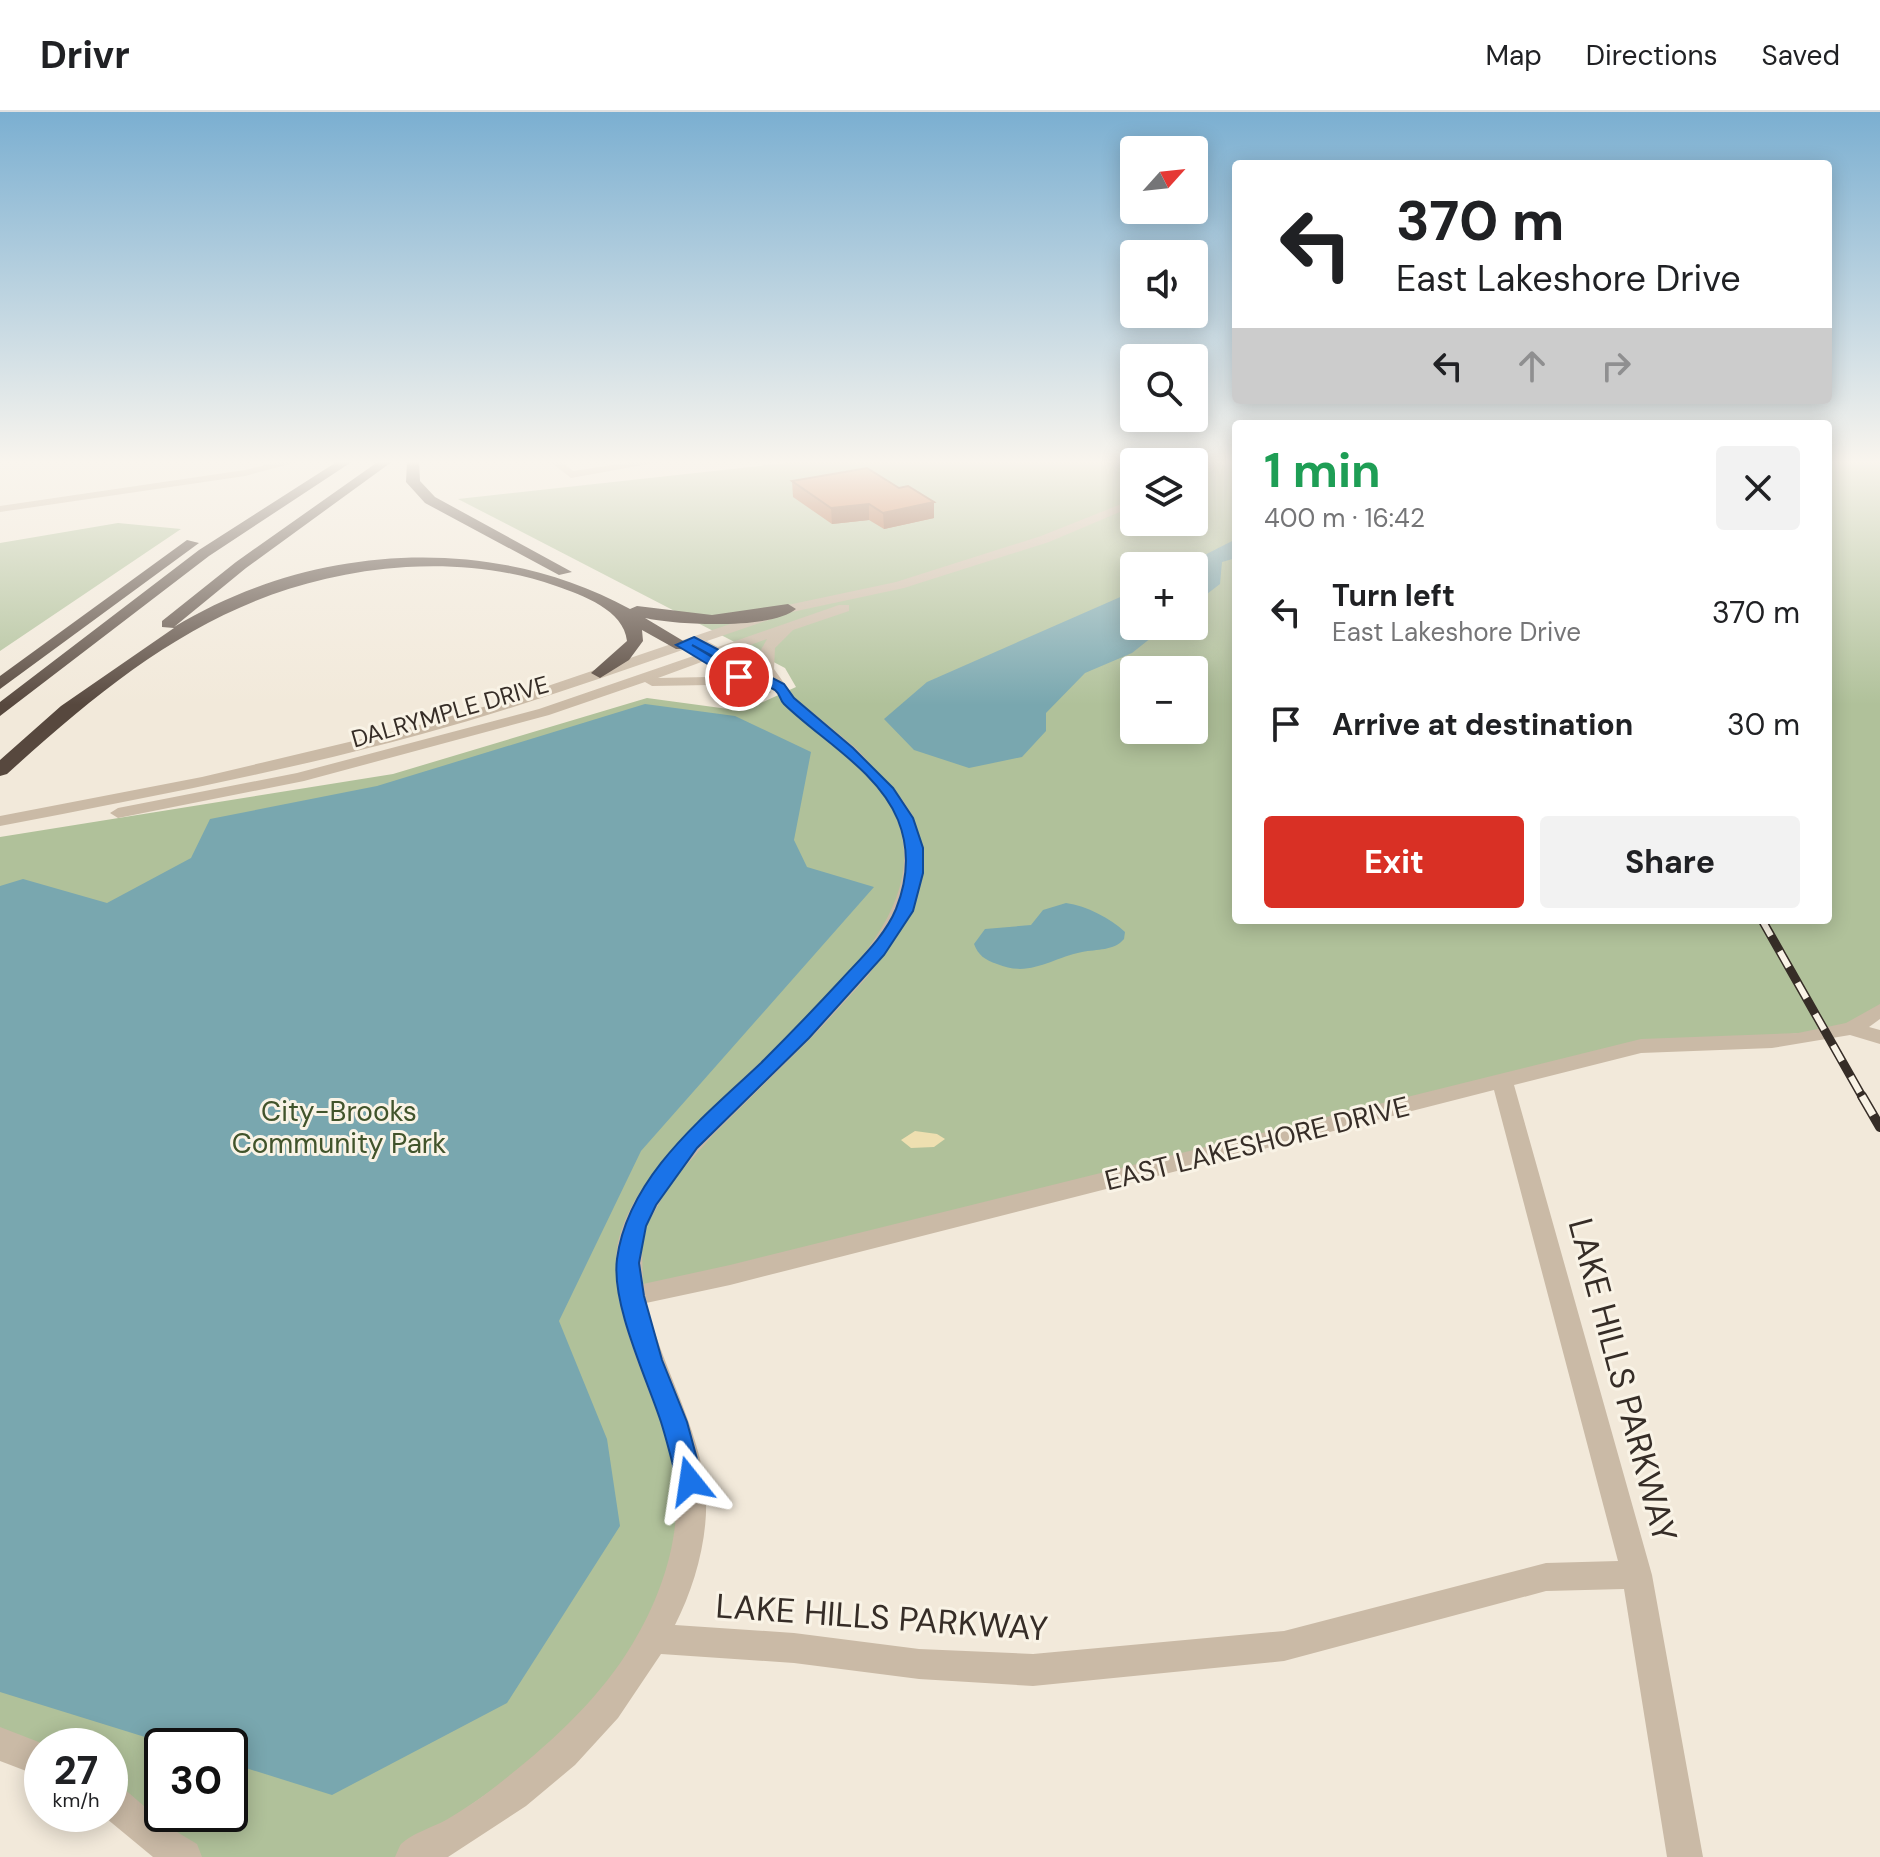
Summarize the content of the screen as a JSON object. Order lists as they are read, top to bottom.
{
  "streets": {
    "street": ["DALRYMPLE DRIVE", "EAST LAKESHORE DRIVE", "LAKE HILLS PARKWAY"]
  },
  "crossings": [
    ["EAST LAKESHORE DRIVE", "LAKE HILLS PARKWAY"]
  ],
  "parks": ["City-Brooks Community Park"],
  "north": "top right",
  "page": {
    "header": "Drivr",
    "nav": ["Map", "Directions", "Saved"],
    "map_buttons": ["+", "−"],
    "turn": ["370 m", "East Lakeshore Drive"],
    "heading": ["1 min", "400 m · 16:42"],
    "list": [
      {
        "name": "Turn left",
        "note": "East Lakeshore Drive",
        "value": "370 m"
      },
      {
        "name": "Arrive at destination",
        "value": "30 m"
      }
    ],
    "buttons": ["Exit", "Share"],
    "speed": "27 km/h",
    "limit": "30"
  }
}
